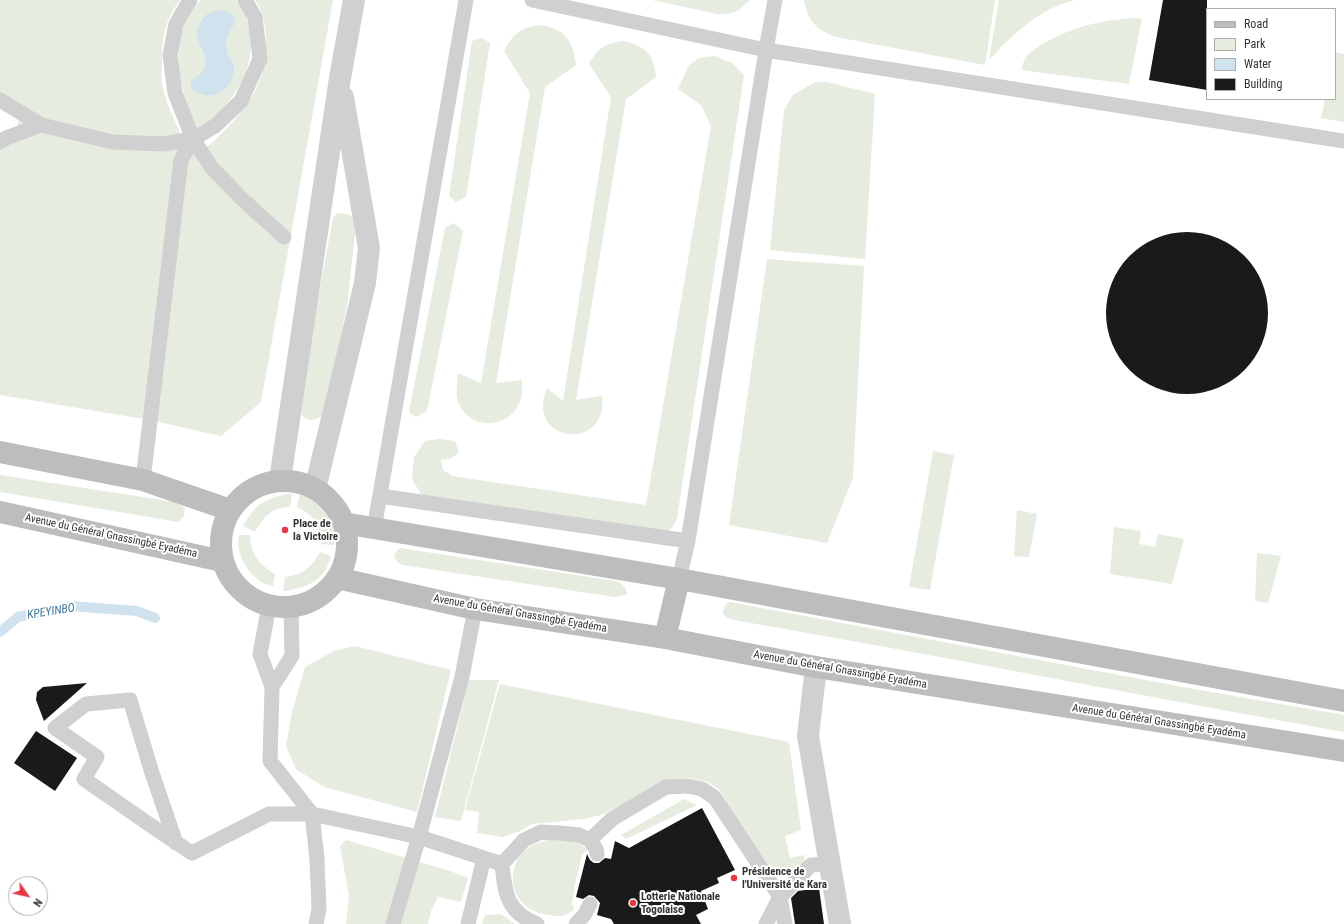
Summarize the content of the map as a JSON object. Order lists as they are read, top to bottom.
{
  "streets": {
    "main road": ["Avenue du Général Gnassingbé Eyadéma"]
  },
  "water": ["KPEYINBO"],
  "places": ["Place de la Victoire", "Présidence de l'Université de Kara", "Lotterie Nationale Togolaise"],
  "legend": [
    "Road",
    "Park",
    "Water",
    "Building"
  ],
  "north": "bottom right"
}
